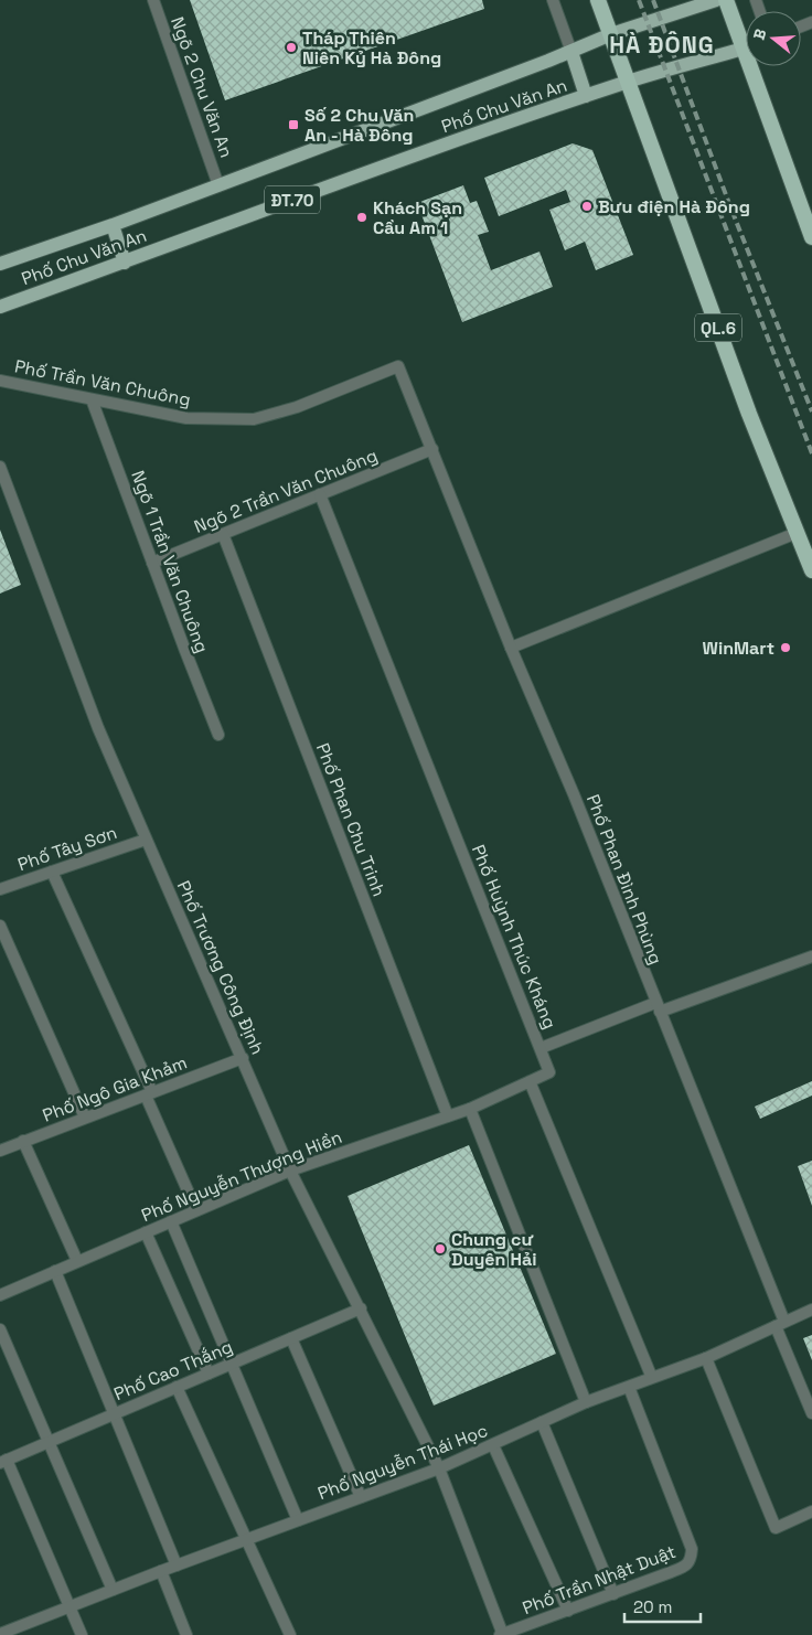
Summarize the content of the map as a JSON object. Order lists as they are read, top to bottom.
{
  "streets": {
    "highway": ["QL.6"],
    "main road": ["Phố Chu Văn An", "ĐT.70"],
    "street": [
      "Ngõ 2 Chu Văn An",
      "Phố Trần Văn Chuông",
      "Ngõ 2 Trần Văn Chuông",
      "Ngõ 1 Trần Văn Chuông",
      "Phố Phan Chu Trinh",
      "Phố Tây Sơn",
      "Phố Phan Đình Phùng",
      "Phố Huỳnh Thúc Kháng",
      "Phố Trương Công Định",
      "Phố Ngô Gia Khảm",
      "Phố Nguyễn Thượng Hiền",
      "Phố Cao Thắng",
      "Phố Nguyễn Thái Học",
      "Phố Trần Nhật Duật"
    ]
  },
  "crossings": [
    ["Ngõ 2 Chu Văn An", "Phố Chu Văn An"],
    ["Phố Chu Văn An", "QL.6"],
    ["Phố Trần Văn Chuông", "Ngõ 2 Trần Văn Chuông"],
    ["Phố Trần Văn Chuông", "Ngõ 1 Trần Văn Chuông"],
    ["Phố Trần Văn Chuông", "Phố Phan Đình Phùng"],
    ["Ngõ 2 Trần Văn Chuông", "Ngõ 1 Trần Văn Chuông"],
    ["Ngõ 2 Trần Văn Chuông", "Phố Phan Chu Trinh"],
    ["Ngõ 2 Trần Văn Chuông", "Phố Phan Đình Phùng"],
    ["Ngõ 2 Trần Văn Chuông", "Phố Huỳnh Thúc Kháng"],
    ["Phố Phan Chu Trinh", "Phố Nguyễn Thượng Hiền"],
    ["Phố Tây Sơn", "Phố Trương Công Định"],
    ["Phố Phan Đình Phùng", "Phố Nguyễn Thái Học"],
    ["Phố Huỳnh Thúc Kháng", "Phố Nguyễn Thượng Hiền"],
    ["Phố Trương Công Định", "Phố Ngô Gia Khảm"],
    ["Phố Trương Công Định", "Phố Nguyễn Thượng Hiền"],
    ["Phố Trương Công Định", "Phố Cao Thắng"],
    ["Phố Trương Công Định", "Phố Nguyễn Thái Học"],
    ["Phố Trương Công Định", "Phố Trần Nhật Duật"],
    ["Phố Nguyễn Thái Học", "Phố Trần Nhật Duật"]
  ],
  "districts": ["HÀ ĐÔNG"],
  "places": {
    "other": [
      "Tháp Thiên Niên Kỷ Hà Đông",
      "Bưu điện Hà Đông",
      "Khách Sạn Cầu Am 1",
      "WinMart",
      "Chung cư Duyên Hải"
    ],
    "transit": ["Số 2 Chu Văn An - Hà Đông"]
  },
  "scale_bar": "20 m",
  "north": "left"
}
